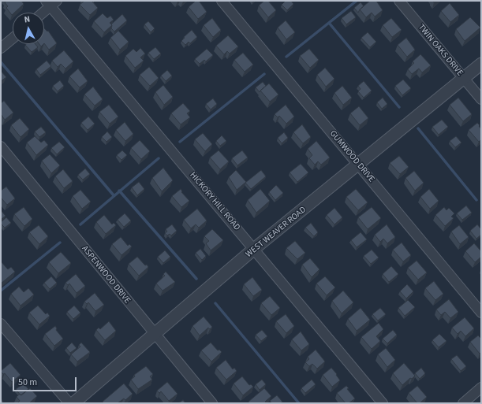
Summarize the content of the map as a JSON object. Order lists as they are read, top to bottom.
{
  "streets": {
    "street": [
      "TWIN OAKS DRIVE",
      "GUMWOOD DRIVE",
      "HICKORY HILL ROAD",
      "WEST WEAVER ROAD",
      "ASPENWOOD DRIVE"
    ]
  },
  "crossings": [
    ["TWIN OAKS DRIVE", "WEST WEAVER ROAD"],
    ["GUMWOOD DRIVE", "WEST WEAVER ROAD"],
    ["HICKORY HILL ROAD", "WEST WEAVER ROAD"],
    ["WEST WEAVER ROAD", "ASPENWOOD DRIVE"]
  ],
  "scale_bar": "50 m",
  "north": "top"
}
